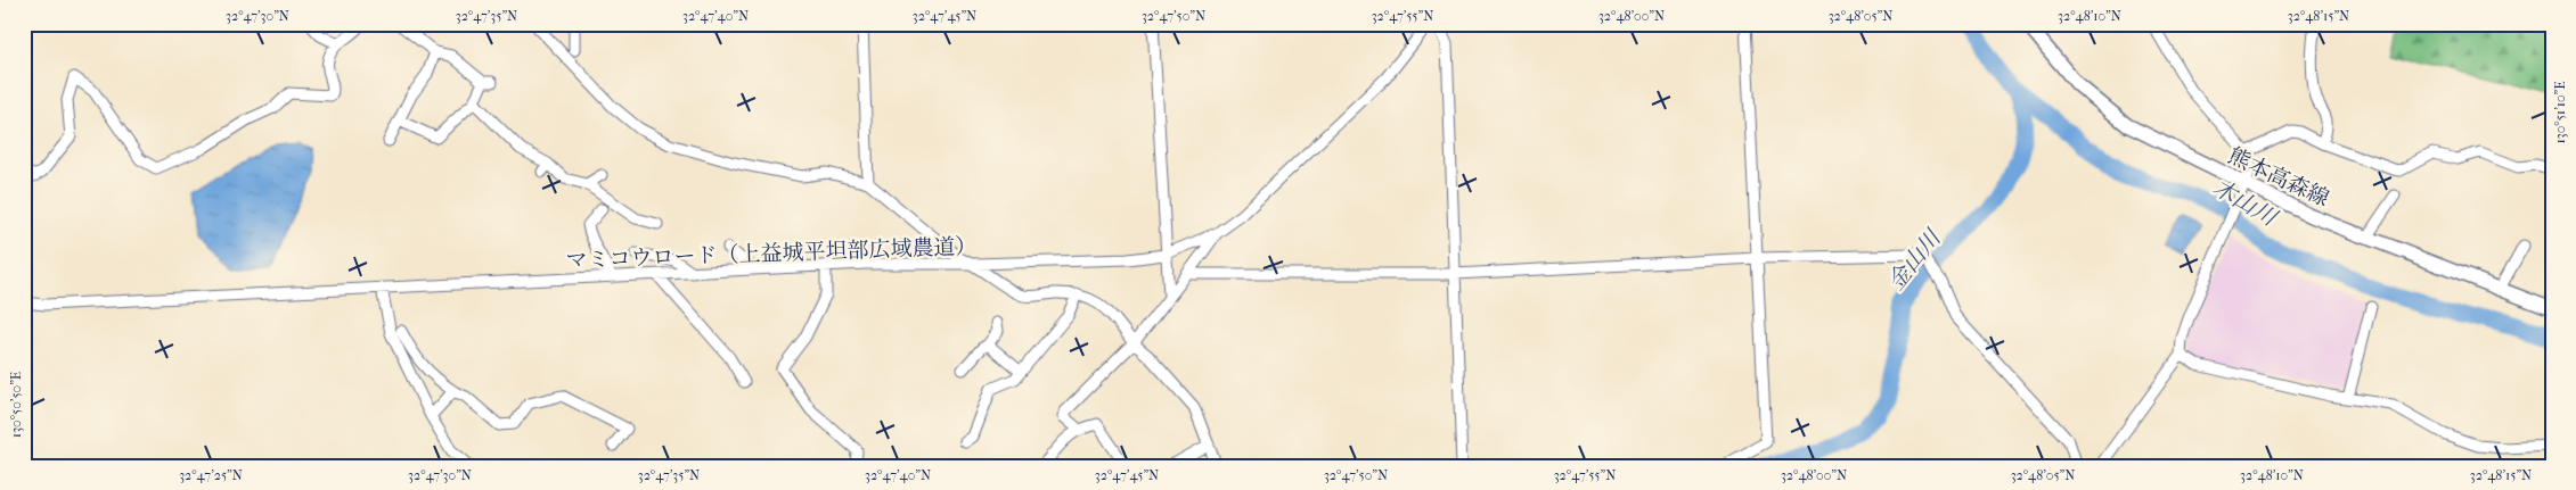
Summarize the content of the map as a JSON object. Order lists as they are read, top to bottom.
{
  "streets": {
    "main road": ["熊本高森線"],
    "street": ["マミコウロード（上益城平坦部広域農道）"]
  },
  "water": ["木山川", "金山川"],
  "coordinates": [
    "32°47'30\"N",
    "32°47'35\"N",
    "32°47'40\"N",
    "32°47'45\"N",
    "32°47'50\"N",
    "32°47'55\"N",
    "32°48'00\"N",
    "32°48'05\"N",
    "32°48'10\"N",
    "32°48'15\"N",
    "130°51'10\"E",
    "130°50'50\"E",
    "32°47'25\"N"
  ]
}
